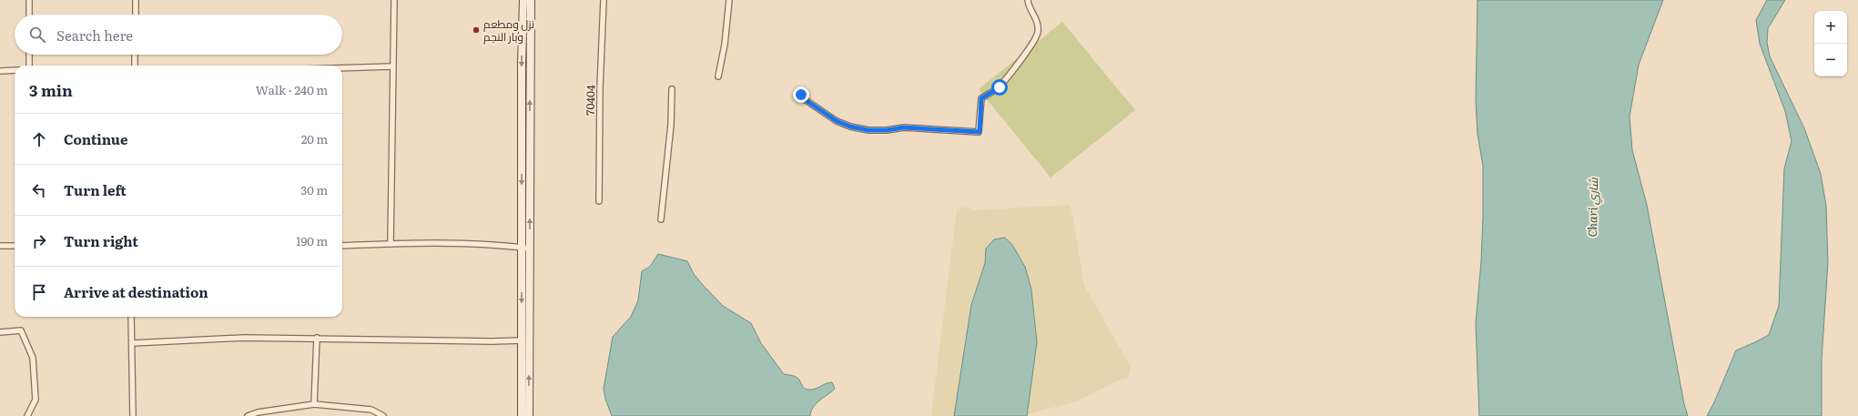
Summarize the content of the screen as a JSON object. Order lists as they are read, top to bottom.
{
  "streets": {
    "street": ["70404"]
  },
  "water": ["Chari شاري"],
  "places": ["نزل ومطعم وبار النجم"],
  "page": {
    "map_buttons": ["+", "−"],
    "search": "Search here",
    "heading": ["3 min", "Walk · 240 m"],
    "list": [
      ["Continue", "20 m"],
      ["Turn left", "30 m"],
      ["Turn right", "190 m"],
      "Arrive at destination"
    ]
  }
}
